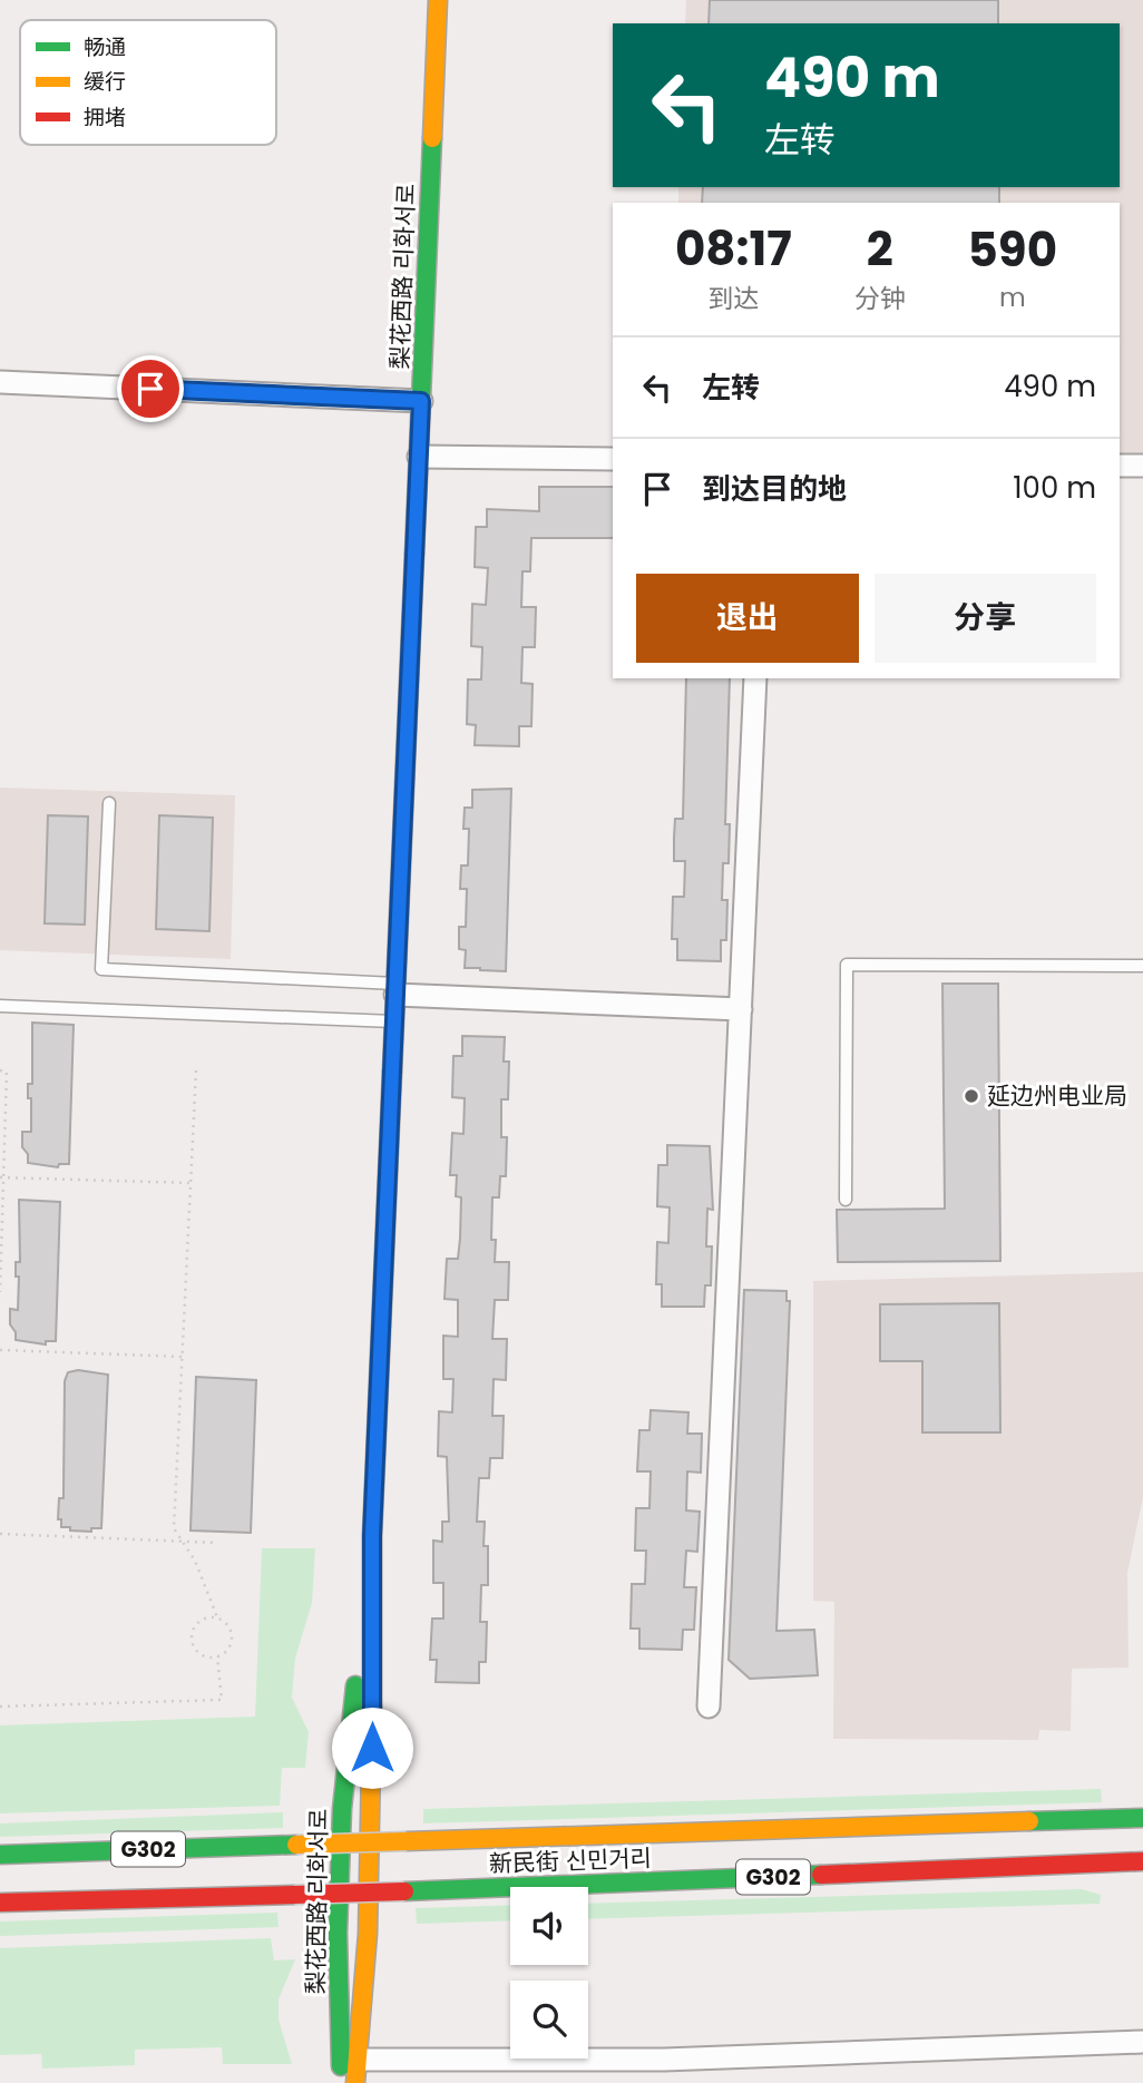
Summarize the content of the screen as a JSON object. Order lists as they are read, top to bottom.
{
  "streets": {
    "main road": ["梨花西路 리화서로", "G302", "新民街 신민거리"]
  },
  "places": ["延边州电业局"],
  "legend": ["畅通", "缓行", "拥堵"],
  "page": {
    "turn": ["490 m", "左转"],
    "eta": [
      "08:17",
      "到达",
      "2",
      "分钟",
      "590",
      "m"
    ],
    "list": [
      {
        "name": "左转",
        "value": "490 m"
      },
      {
        "name": "到达目的地",
        "value": "100 m"
      }
    ],
    "buttons": ["退出", "分享"]
  }
}
